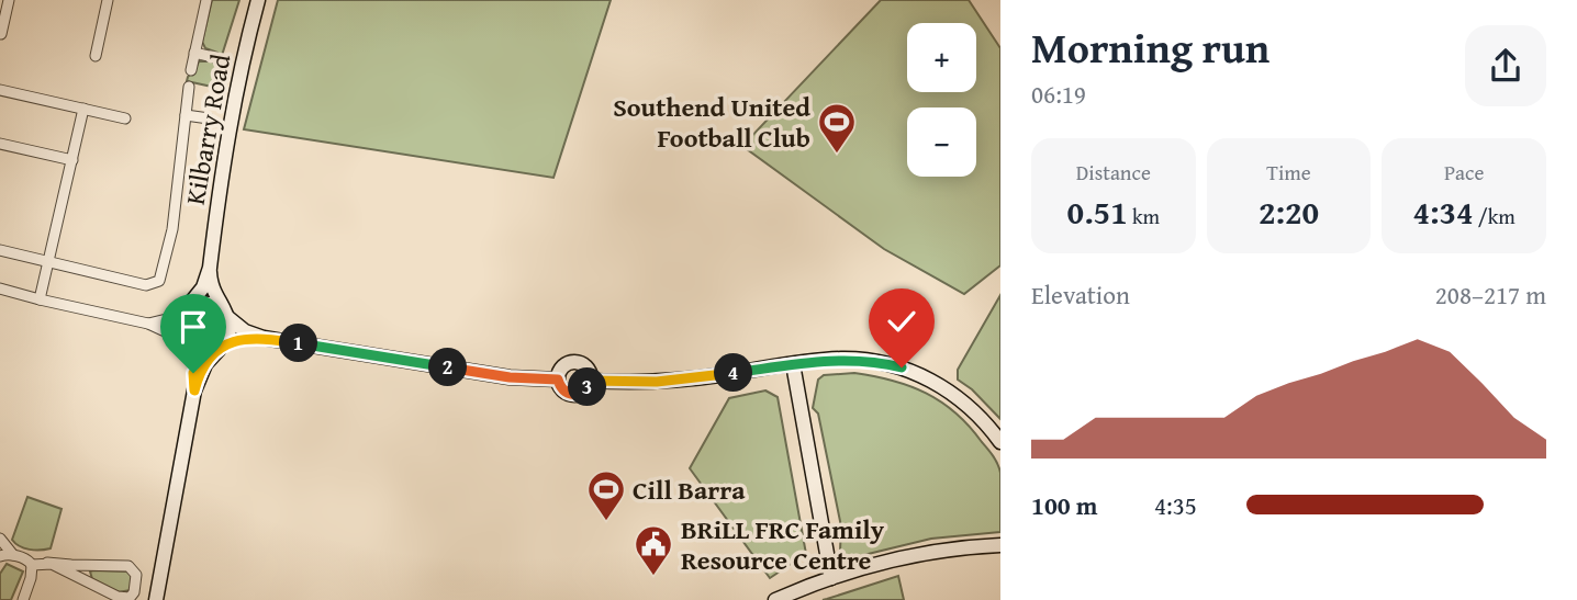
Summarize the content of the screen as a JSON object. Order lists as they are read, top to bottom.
{
  "streets": {
    "street": ["Kilbarry Road"]
  },
  "places": {
    "sports": ["Southend United Football Club", "Cill Barra"],
    "public building": ["BRiLL FRC Family Resource Centre"]
  },
  "page": {
    "heading": ["Morning run", "06:19"],
    "map_buttons": ["+", "−"],
    "stats": [
      ["Distance", "0.51 km"],
      ["Time", "2:20"],
      ["Pace", "4:34 /km"]
    ],
    "chart": ["Elevation", "208–217 m"],
    "pins": [
      "1",
      "2",
      "4",
      "3"
    ],
    "list": [
      {
        "name": "100 m",
        "note": "4:35"
      }
    ]
  }
}
